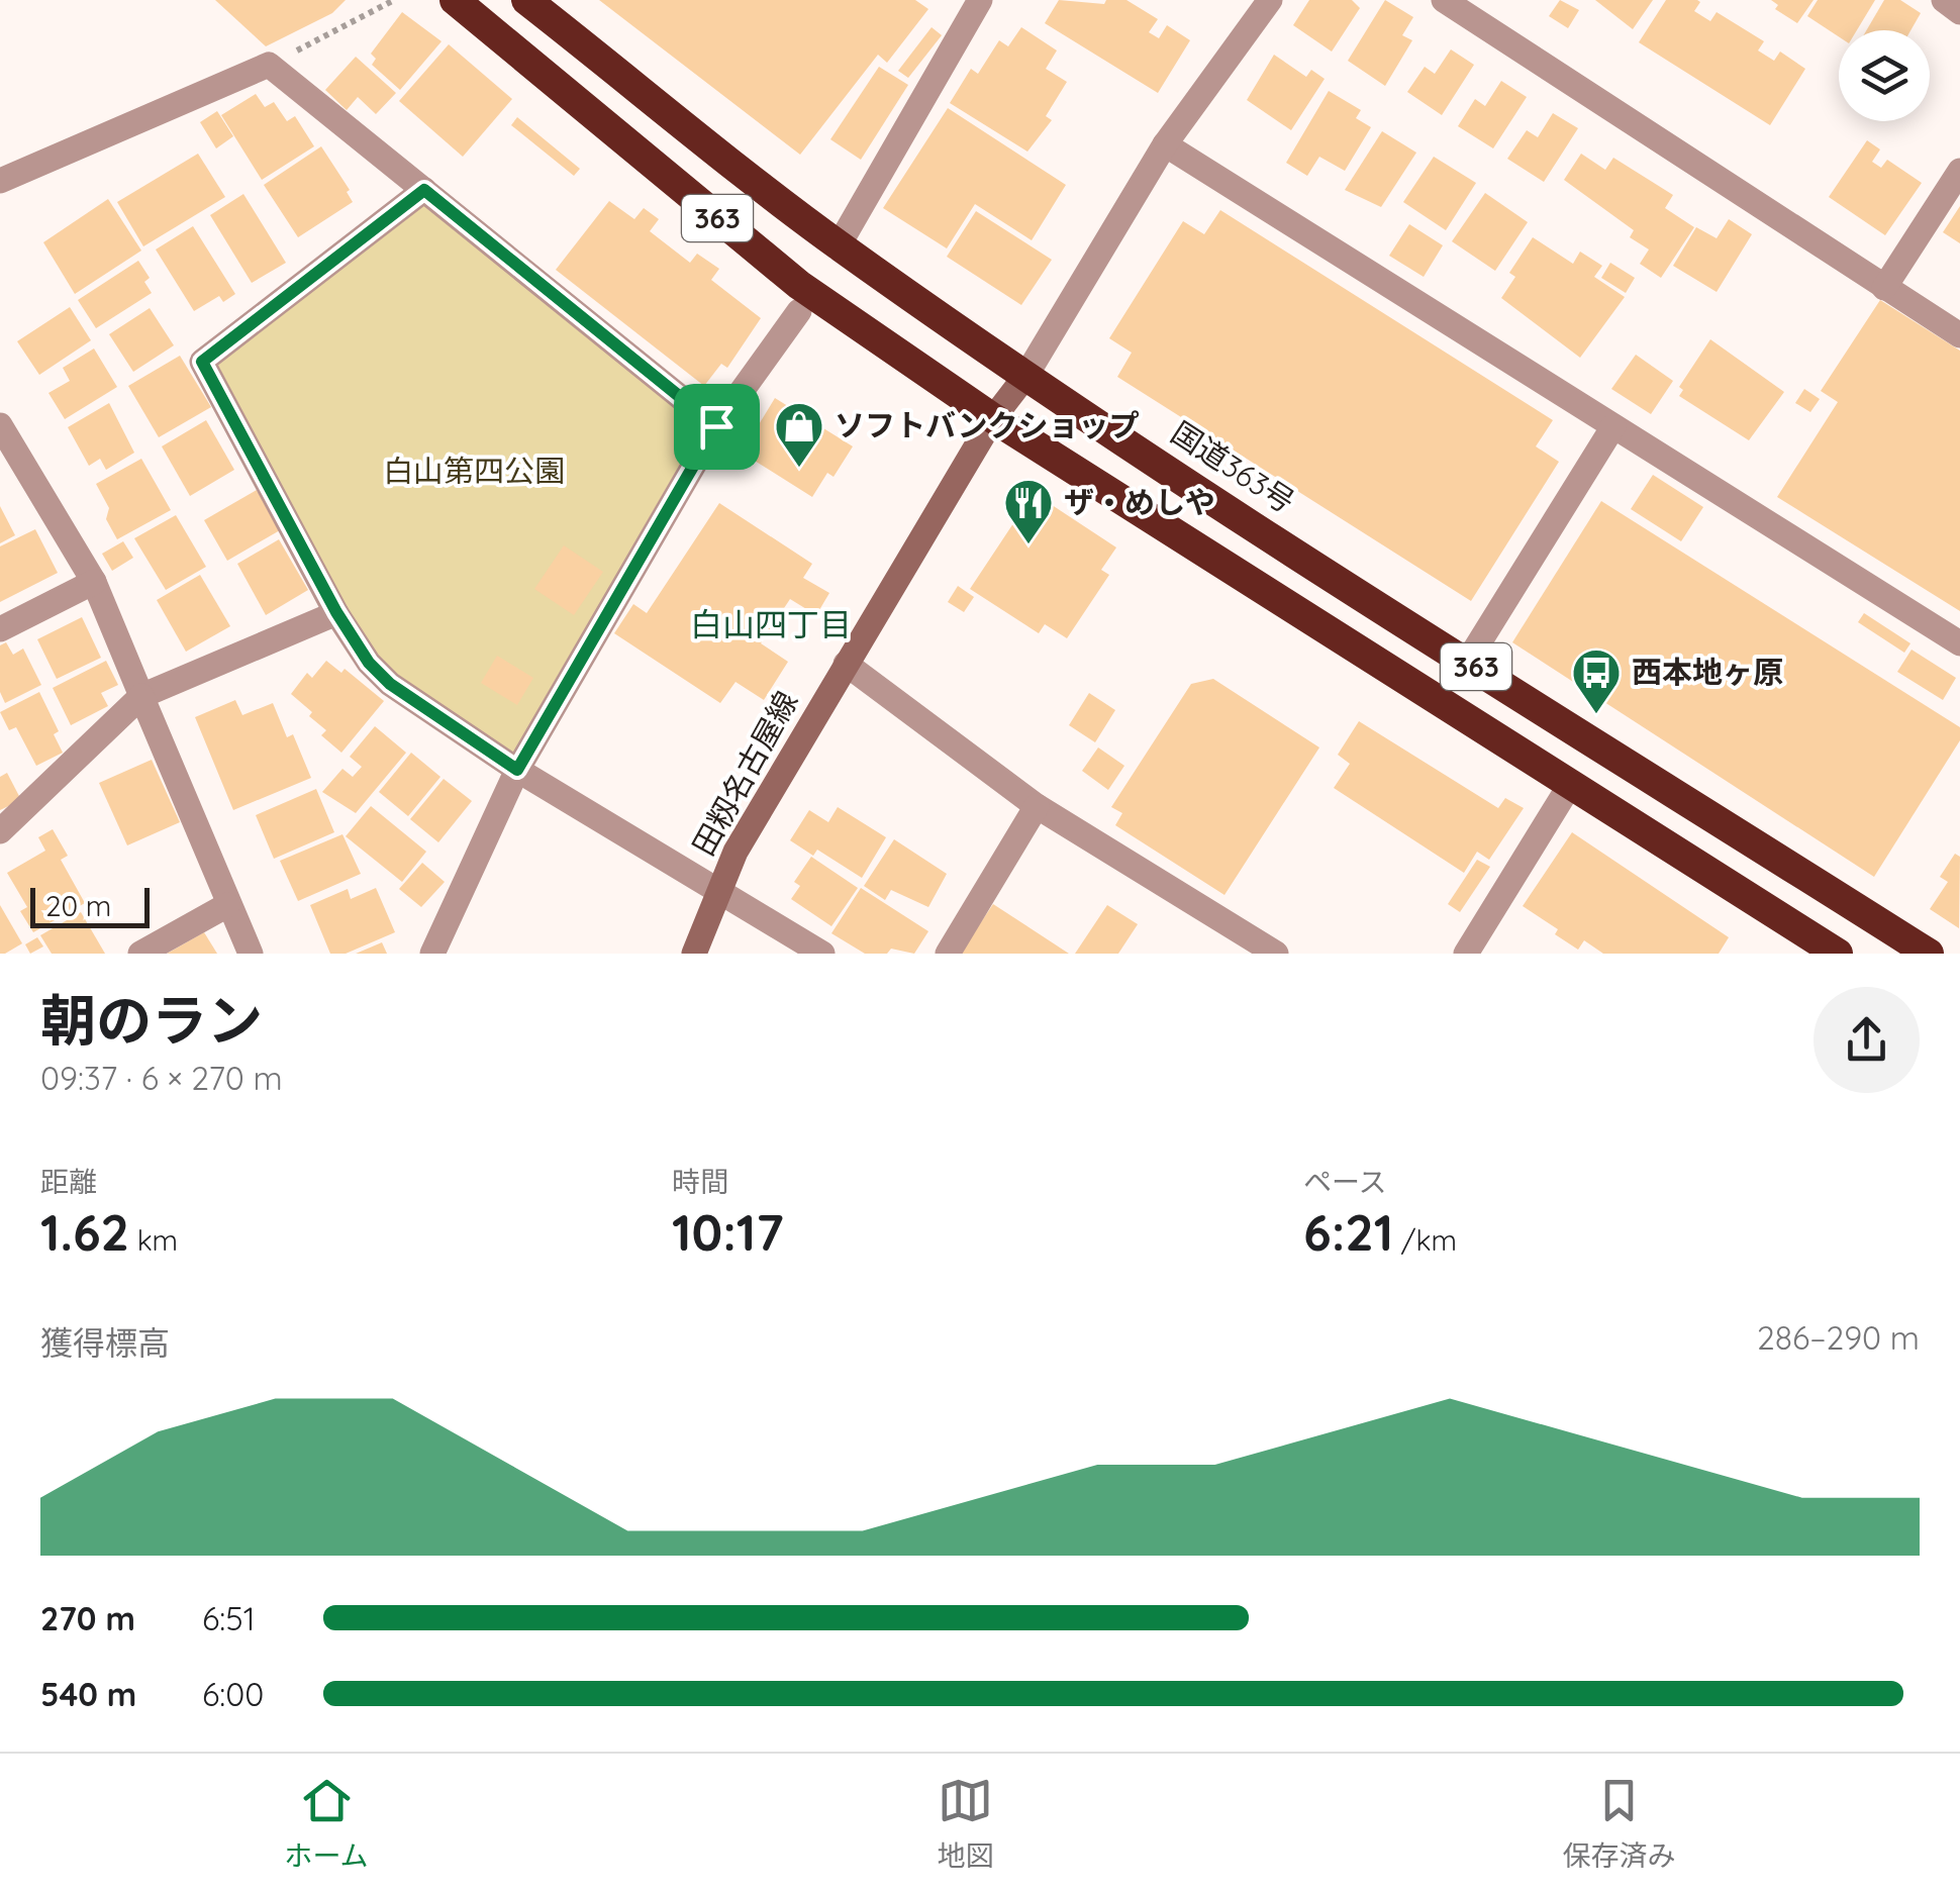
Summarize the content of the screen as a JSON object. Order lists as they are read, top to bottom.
{
  "streets": {
    "highway": ["363", "国道363号"],
    "main road": ["田籾名古屋線"]
  },
  "crossings": [
    ["363", "田籾名古屋線"],
    ["国道363号", "田籾名古屋線"]
  ],
  "districts": ["白山四丁目"],
  "parks": ["白山第四公園"],
  "places": {
    "shop": ["ソフトバンクショップ"],
    "restaurant": ["ザ・めしや"],
    "bus stop": ["西本地ヶ原"]
  },
  "scale_bar": "20 m",
  "page": {
    "scale": "20 m",
    "heading": ["朝のラン", "09:37 · 6 × 270 m"],
    "stats": [
      ["距離", "1.62 km"],
      ["時間", "10:17"],
      ["ペース", "6:21 /km"]
    ],
    "chart": ["獲得標高", "286–290 m"],
    "list": [
      {
        "name": "270 m",
        "note": "6:51"
      },
      {
        "name": "540 m",
        "note": "6:00"
      }
    ],
    "tabs": ["ホーム", "地図", "保存済み"]
  }
}
